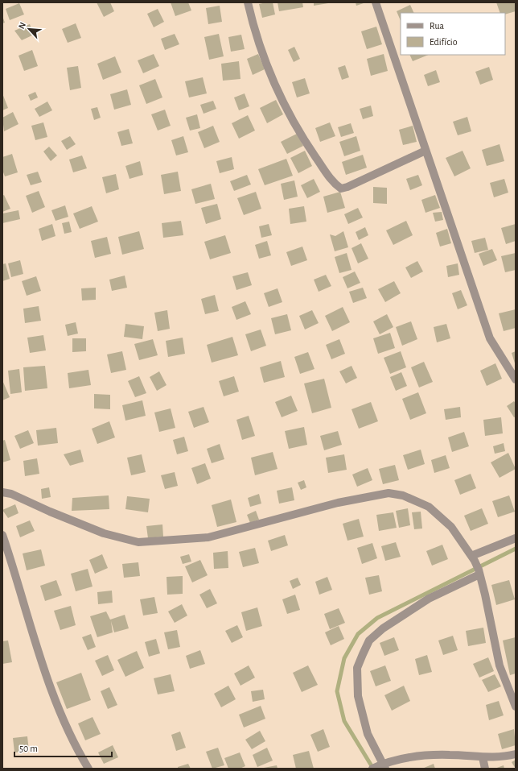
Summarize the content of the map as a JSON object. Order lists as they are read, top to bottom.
{
  "legend": ["Rua", "Edifício"],
  "scale_bar": "50 m",
  "north": "top left"
}
